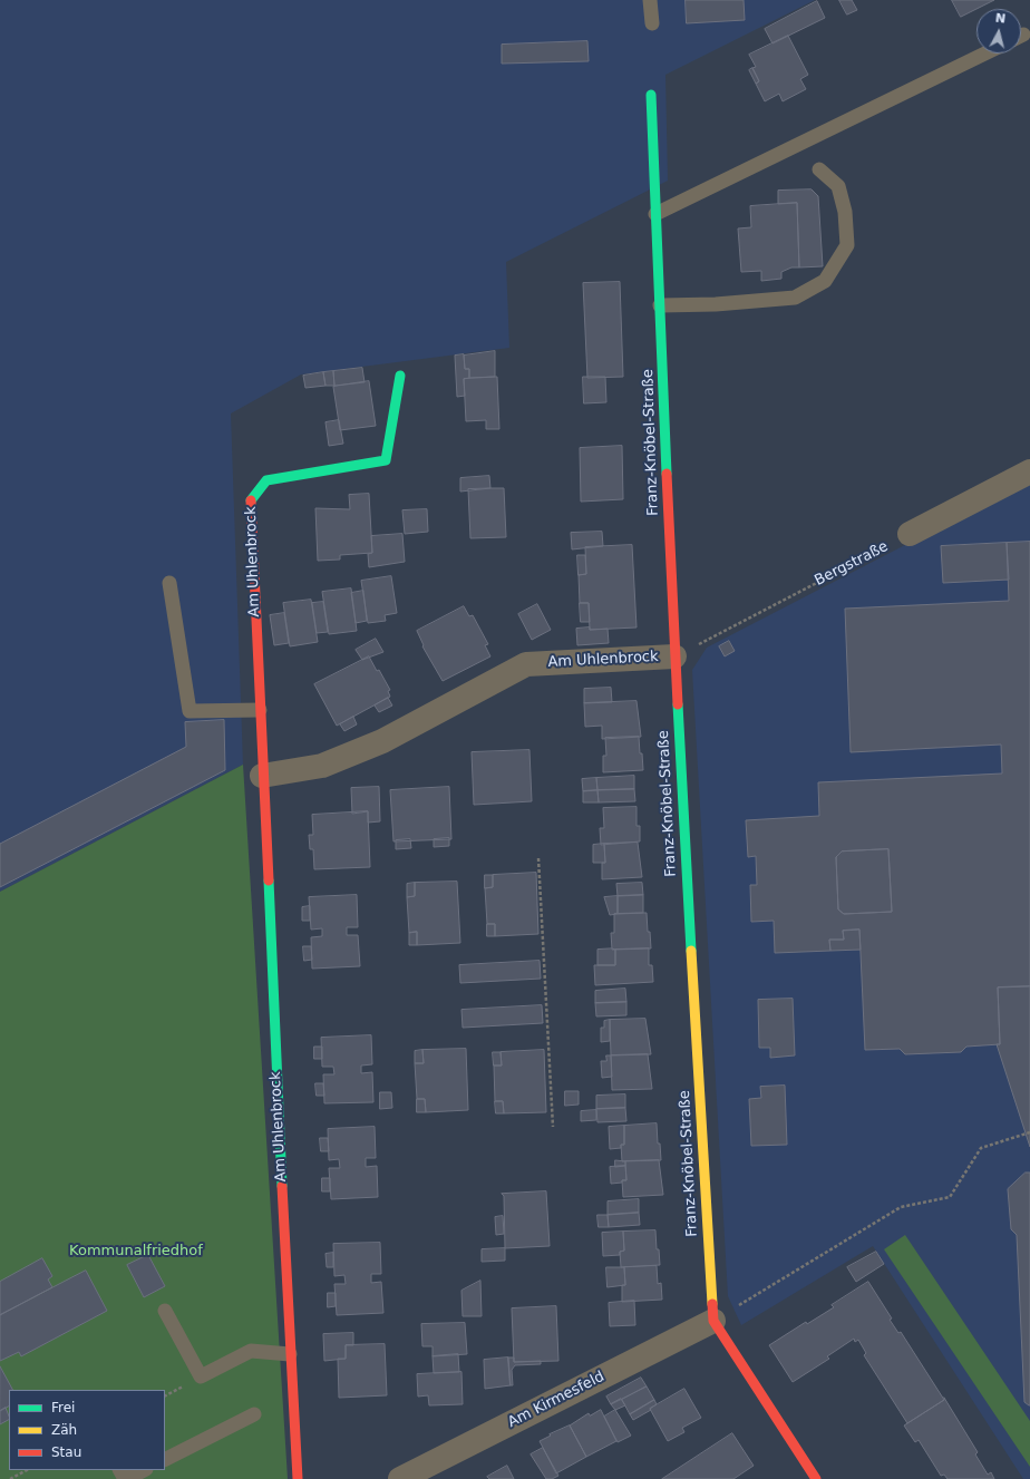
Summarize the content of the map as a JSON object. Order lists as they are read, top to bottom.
{
  "streets": {
    "street": ["Franz-Knöbel-Straße", "Am Uhlenbrock", "Am Kirmesfeld"],
    "path": ["Bergstraße"]
  },
  "crossings": [
    ["Franz-Knöbel-Straße", "Am Uhlenbrock"],
    ["Franz-Knöbel-Straße", "Bergstraße"],
    ["Franz-Knöbel-Straße", "Am Kirmesfeld"],
    ["Am Uhlenbrock", "Bergstraße"]
  ],
  "parks": ["Kommunalfriedhof"],
  "legend": ["Frei", "Zäh", "Stau"],
  "north": "top"
}
